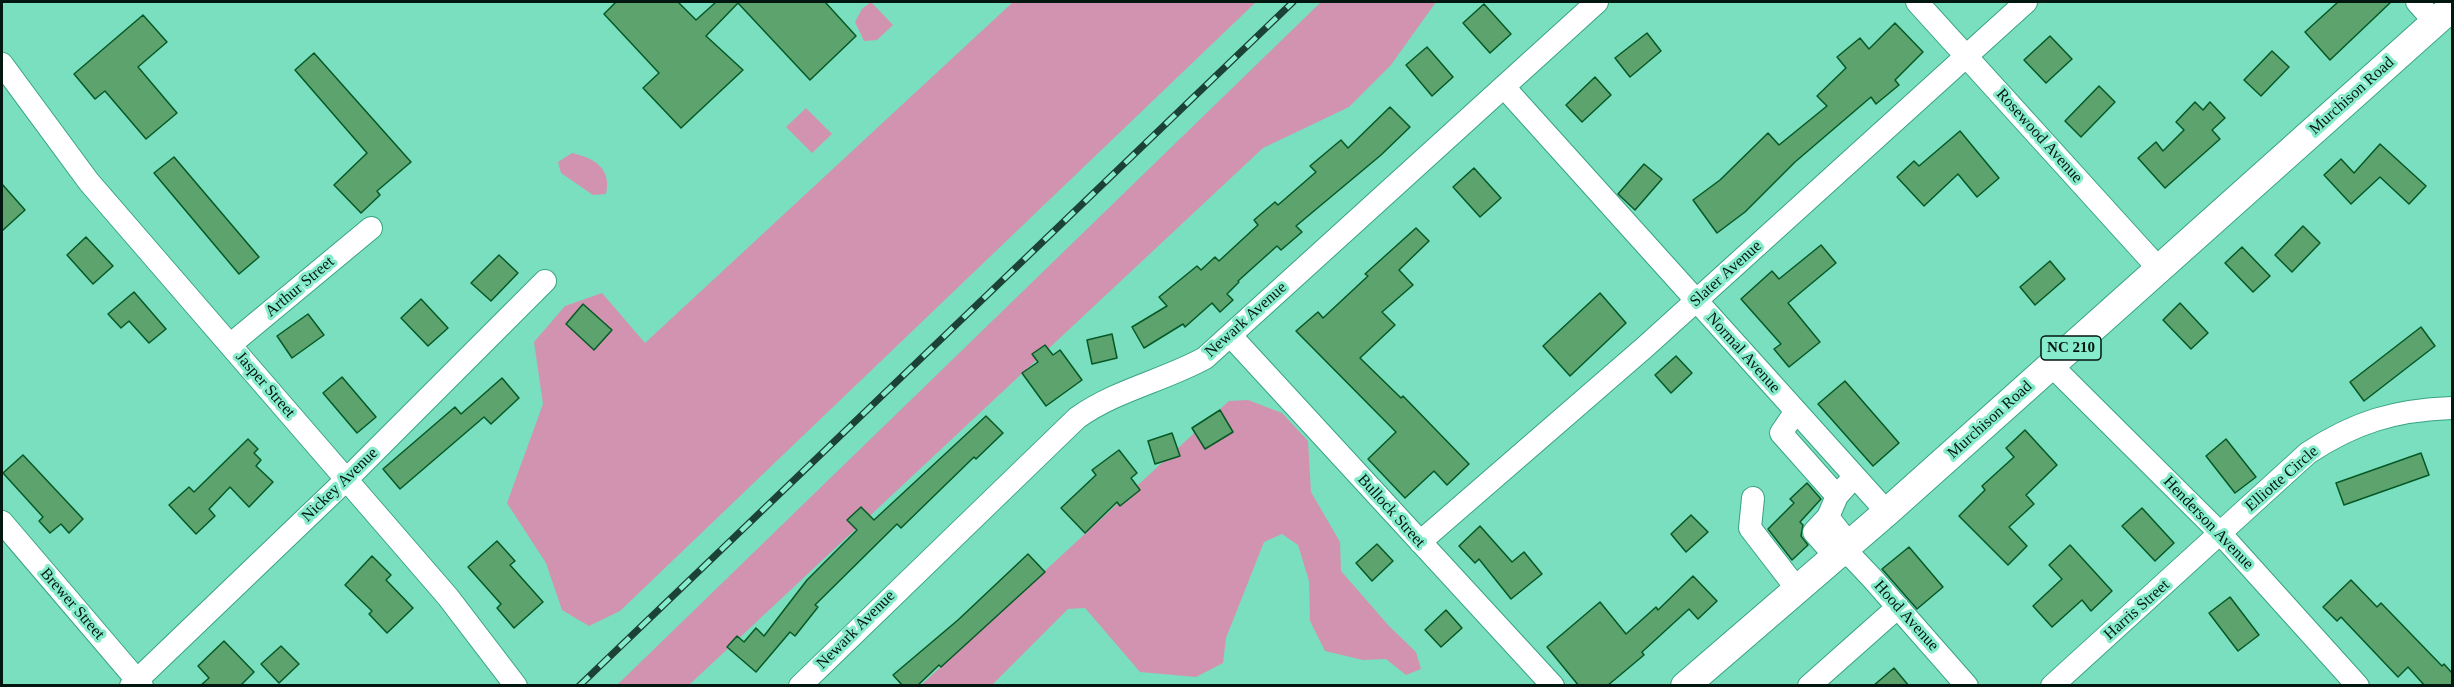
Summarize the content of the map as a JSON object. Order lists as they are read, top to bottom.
{
  "streets": {
    "main road": ["Murchison Road", "NC 210"],
    "street": [
      "Rosewood Avenue",
      "Slater Avenue",
      "Arthur Street",
      "Newark Avenue",
      "Normal Avenue",
      "Jasper Street",
      "Elliotte Circle",
      "Nickey Avenue",
      "Bullock Street",
      "Henderson Avenue",
      "Brewer Street",
      "Harris Street",
      "Hood Avenue"
    ]
  },
  "crossings": [
    ["Murchison Road", "Rosewood Avenue"],
    ["Murchison Road", "Normal Avenue"],
    ["Murchison Road", "Henderson Avenue"],
    ["Murchison Road", "Hood Avenue"],
    ["Rosewood Avenue", "Slater Avenue"],
    ["Slater Avenue", "Normal Avenue"],
    ["Slater Avenue", "Bullock Street"],
    ["Arthur Street", "Jasper Street"],
    ["Newark Avenue", "Normal Avenue"],
    ["Newark Avenue", "Bullock Street"],
    ["Jasper Street", "Nickey Avenue"],
    ["Elliotte Circle", "Henderson Avenue"],
    ["Elliotte Circle", "Harris Street"],
    ["Nickey Avenue", "Brewer Street"],
    ["Henderson Avenue", "Harris Street"]
  ]
}
